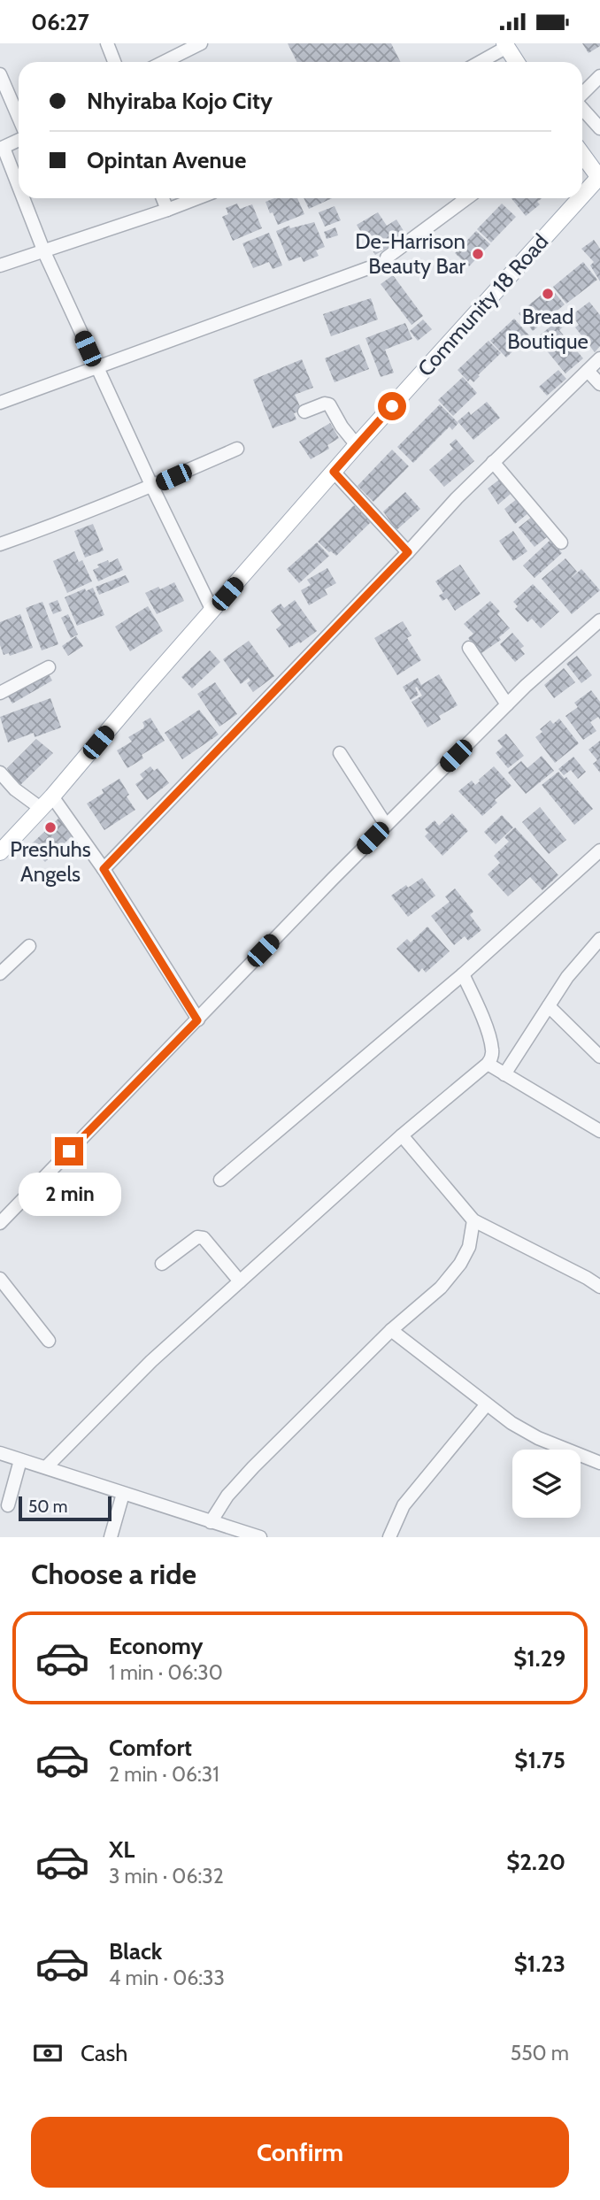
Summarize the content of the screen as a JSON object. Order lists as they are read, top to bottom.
{
  "streets": {
    "main road": ["Community 18 Road"]
  },
  "places": ["De-Harrison Beauty Bar", "Bread Boutique", "Preshuhs Angels"],
  "scale_bar": "50 m",
  "page": {
    "status": "06:27",
    "banner": ["Nhyiraba Kojo City", "Opintan Avenue"],
    "bubble": "2 min",
    "scale": "50 m",
    "heading": "Choose a ride",
    "list": [
      {
        "name": "Economy",
        "note": "1 min · 06:30",
        "value": "$1.29"
      },
      {
        "name": "Comfort",
        "note": "2 min · 06:31",
        "value": "$1.75"
      },
      {
        "name": "XL",
        "note": "3 min · 06:32",
        "value": "$2.20"
      },
      {
        "name": "Black",
        "note": "4 min · 06:33",
        "value": "$1.23"
      }
    ],
    "pay": ["Cash", "550 m"],
    "buttons": "Confirm"
  }
}
